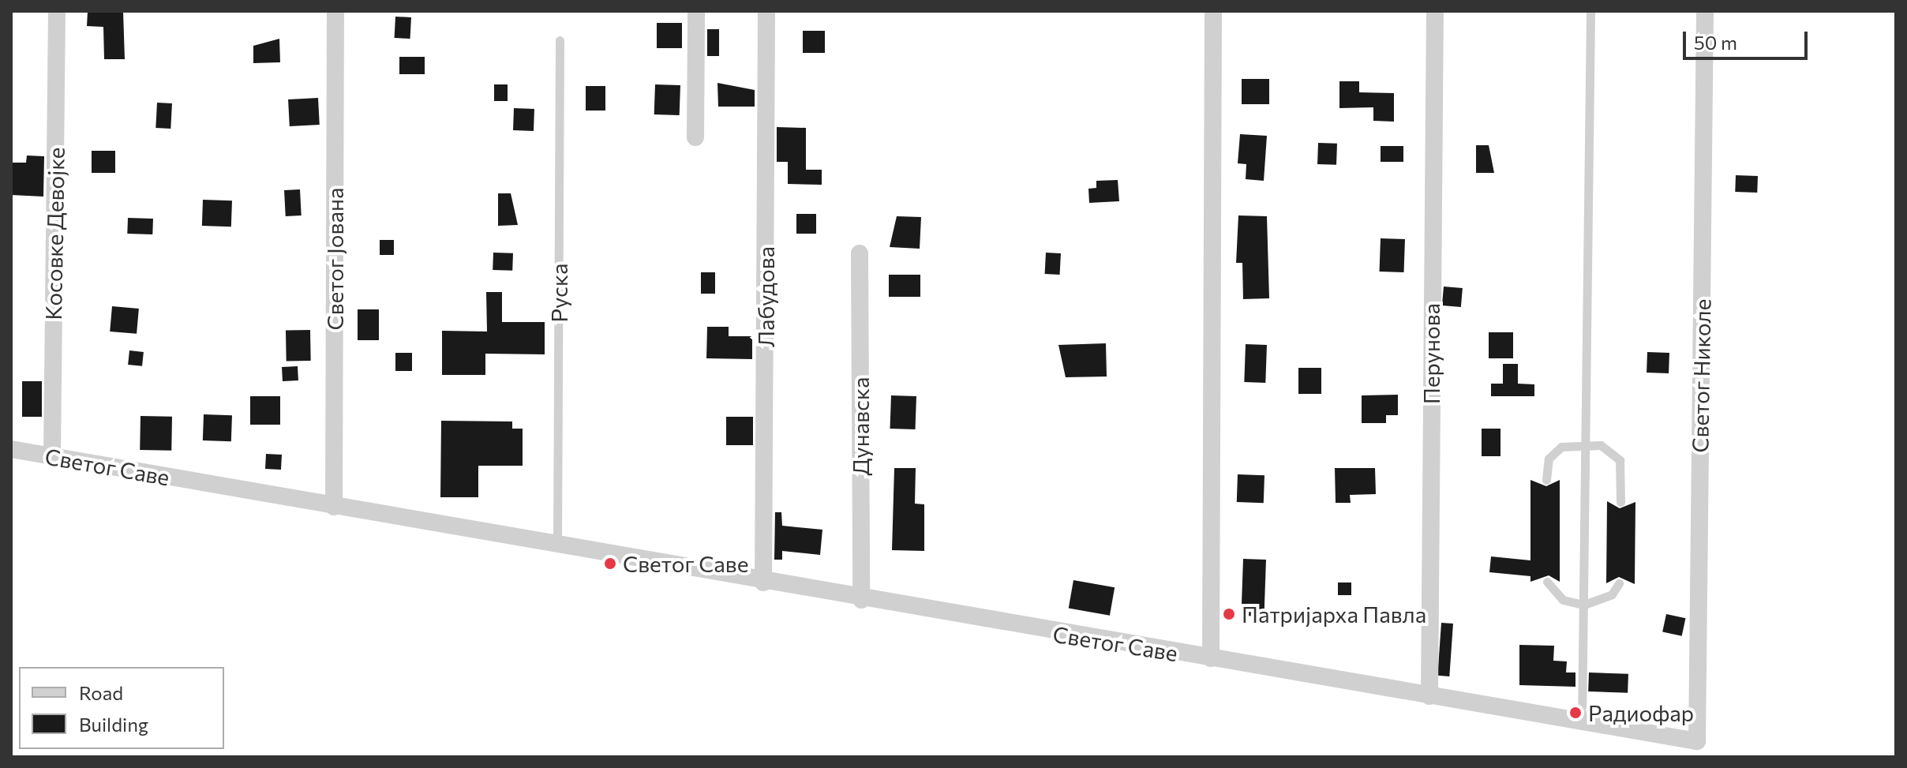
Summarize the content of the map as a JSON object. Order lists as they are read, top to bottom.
{
  "streets": {
    "street": [
      "Косовке Девојке",
      "Светог Јована",
      "Лабудова",
      "Перунова",
      "Светог Николе",
      "Дунавска",
      "Светог Саве"
    ],
    "lane": ["Руска"]
  },
  "crossings": [
    ["Косовке Девојке", "Светог Саве"],
    ["Светог Јована", "Светог Саве"],
    ["Руска", "Светог Саве"],
    ["Лабудова", "Светог Саве"],
    ["Перунова", "Светог Саве"],
    ["Светог Николе", "Светог Саве"],
    ["Дунавска", "Светог Саве"]
  ],
  "places": ["Светог Саве", "Патријарха Павла", "Радиофар"],
  "legend": ["Road", "Building"],
  "scale_bar": "50 m"
}
